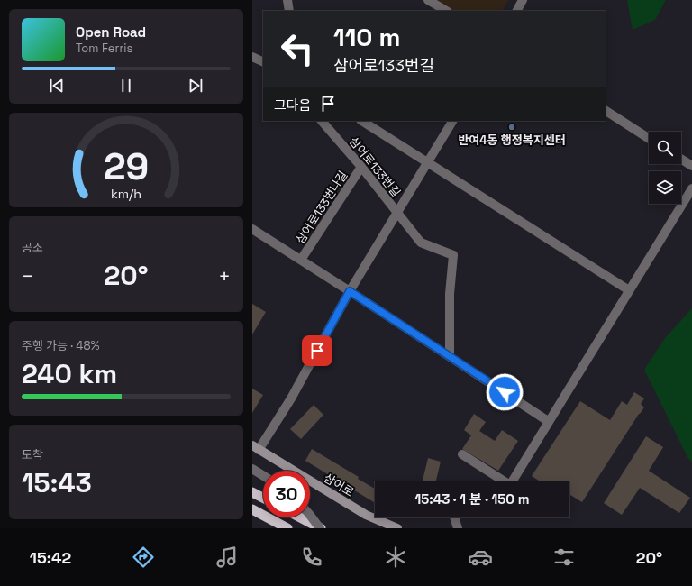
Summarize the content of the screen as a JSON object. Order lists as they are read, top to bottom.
{
  "streets": {
    "main road": ["삼어로"],
    "street": ["삼어로133번길", "삼어로133번나길"]
  },
  "crossings": [
    ["삼어로133번길", "삼어로133번나길"],
    ["삼어로133번길", "삼어로"]
  ],
  "places": ["반여4동 행정복지센터"],
  "page": {
    "turn": ["110 m", "삼어로133번길"],
    "song": ["Open Road", "Tom Ferris"],
    "then": "그다음",
    "tile": [
      "공조",
      ["주행 가능 · 48%", "240 km"],
      ["도착", "15:43"]
    ],
    "heat": ["−", "20°", "+"],
    "limit": "30",
    "trip": "15:43 · 1 분 · 150 m",
    "tabs": ["15:42", "20°"],
    "gauge": ["29", "km/h"]
  }
}
